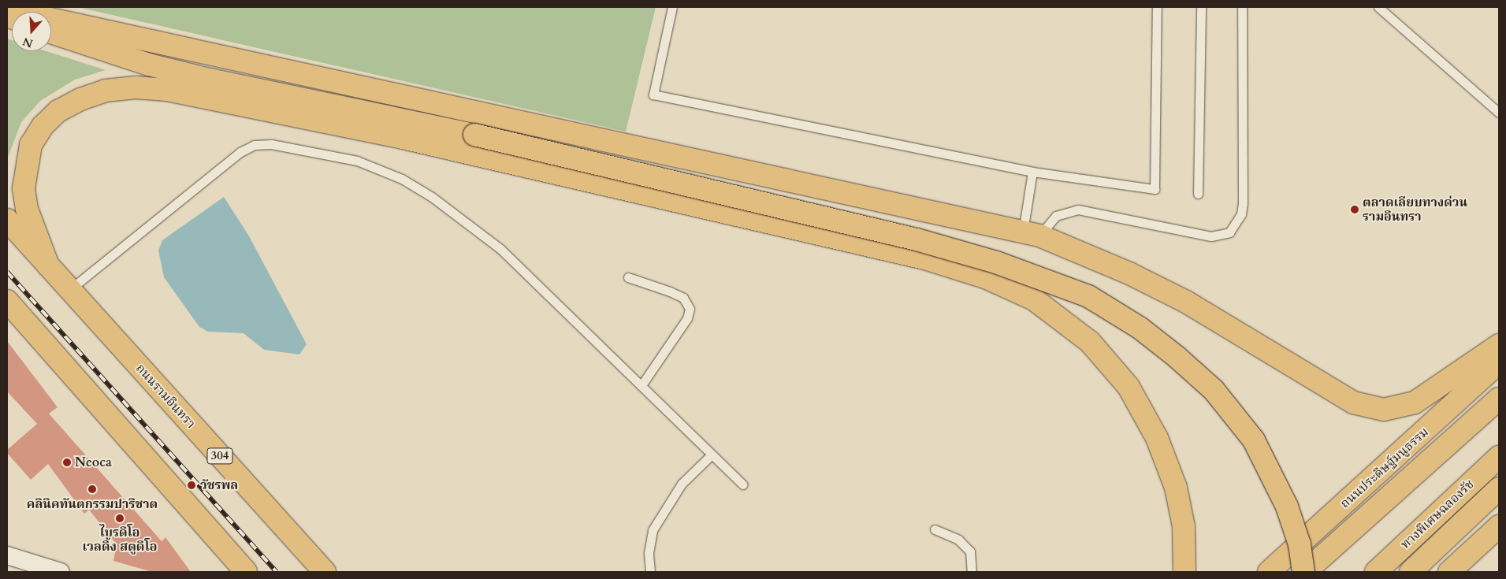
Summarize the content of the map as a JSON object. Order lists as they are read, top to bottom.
{
  "streets": {
    "main road": [
      "ถนนรามอินทรา",
      "304",
      "ถนนประดิษฐ์มนูธรรม",
      "ทางพิเศษฉลองรัช"
    ]
  },
  "places": [
    "ตลาดเลียบทางด่วน รามอินทรา",
    "Neoca",
    "วัชรพล",
    "คลินิคทันตกรรมปาริชาต",
    "ไบรดิโอ เวลดิ้ง สตูดิโอ"
  ],
  "north": "bottom"
}
